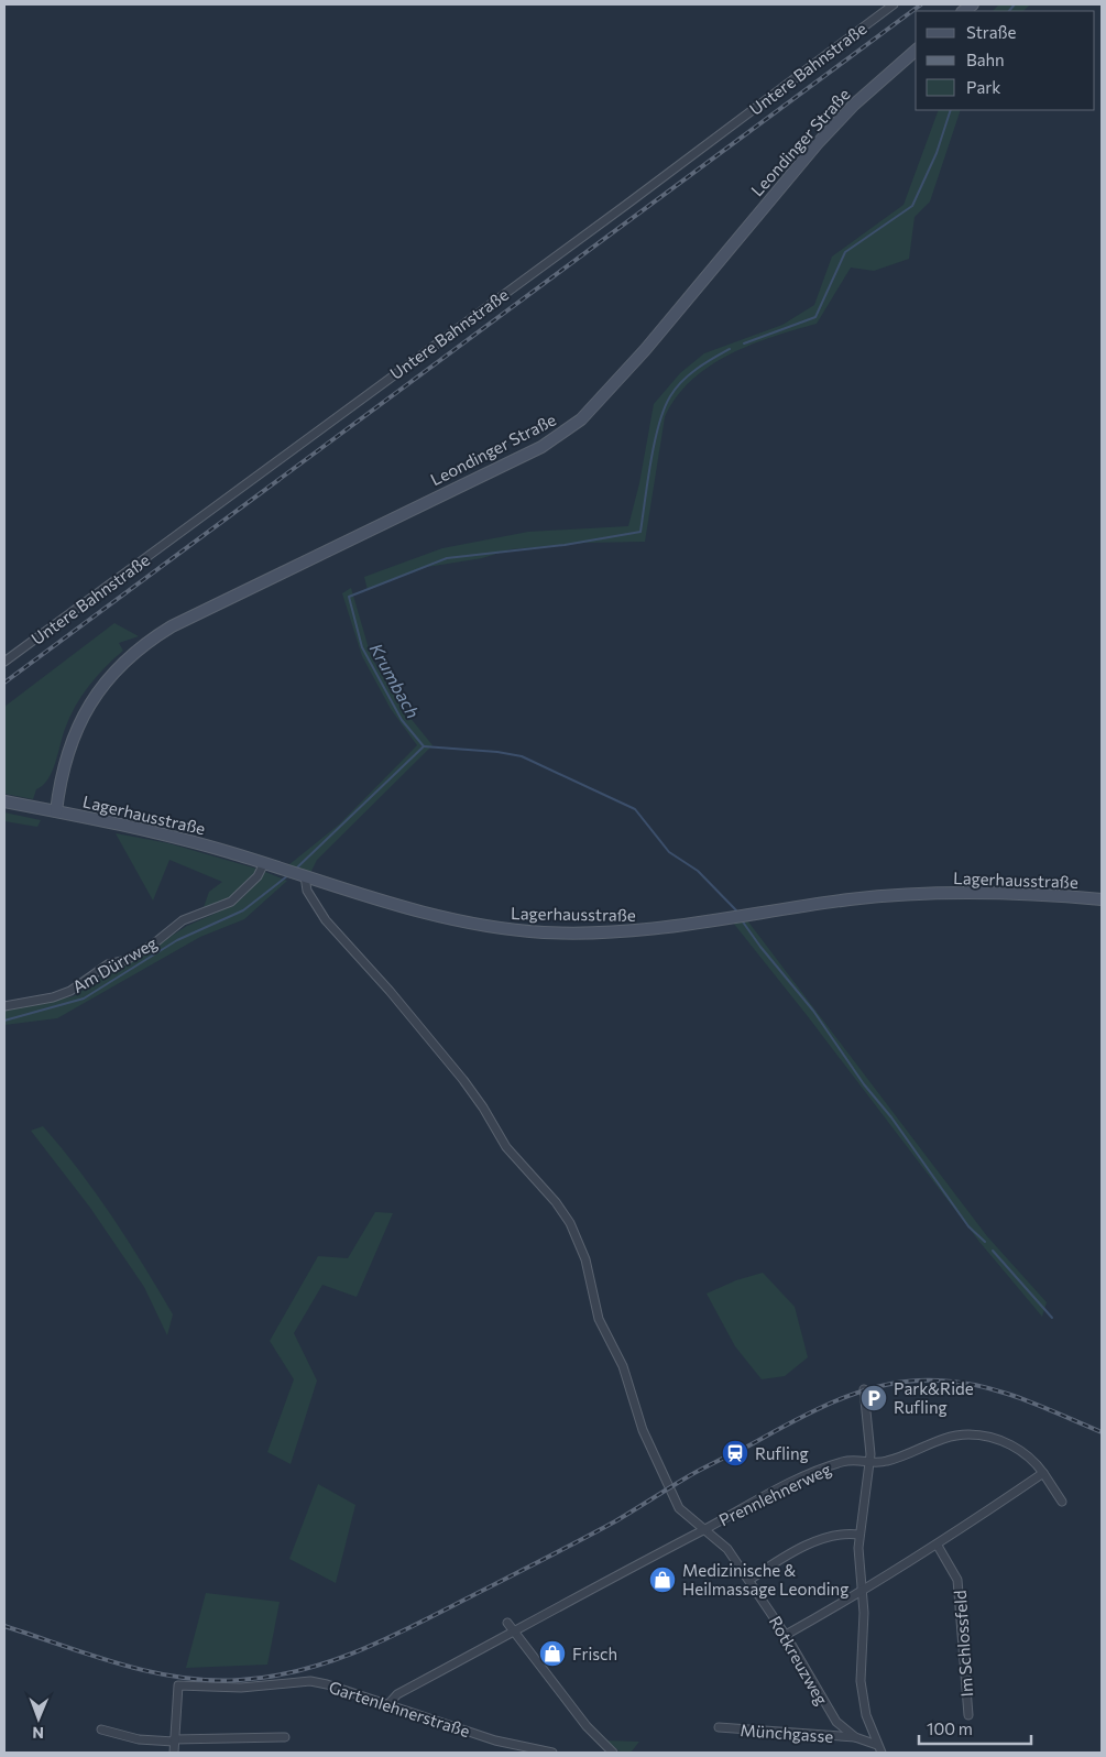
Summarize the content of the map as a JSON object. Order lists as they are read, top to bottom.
{
  "streets": {
    "street": [
      "Untere Bahnstraße",
      "Leondinger Straße",
      "Lagerhausstraße",
      "Am Dürrweg",
      "Prennlehnerweg",
      "Im Schlossfeld",
      "Rotkreuzweg",
      "Gartenlehnerstraße",
      "Münchgasse"
    ]
  },
  "crossings": [
    ["Leondinger Straße", "Lagerhausstraße"],
    ["Lagerhausstraße", "Am Dürrweg"],
    ["Lagerhausstraße", "Rotkreuzweg"],
    ["Prennlehnerweg", "Rotkreuzweg"],
    ["Prennlehnerweg", "Gartenlehnerstraße"],
    ["Rotkreuzweg", "Münchgasse"]
  ],
  "water": ["Krumbach"],
  "places": {
    "parking": ["Park&Ride Rufling"],
    "station": ["Rufling"],
    "shop": ["Medizinische & Heilmassage Leonding", "Frisch"]
  },
  "legend": ["Straße", "Bahn", "Park"],
  "scale_bar": "100 m",
  "north": "bottom"
}
